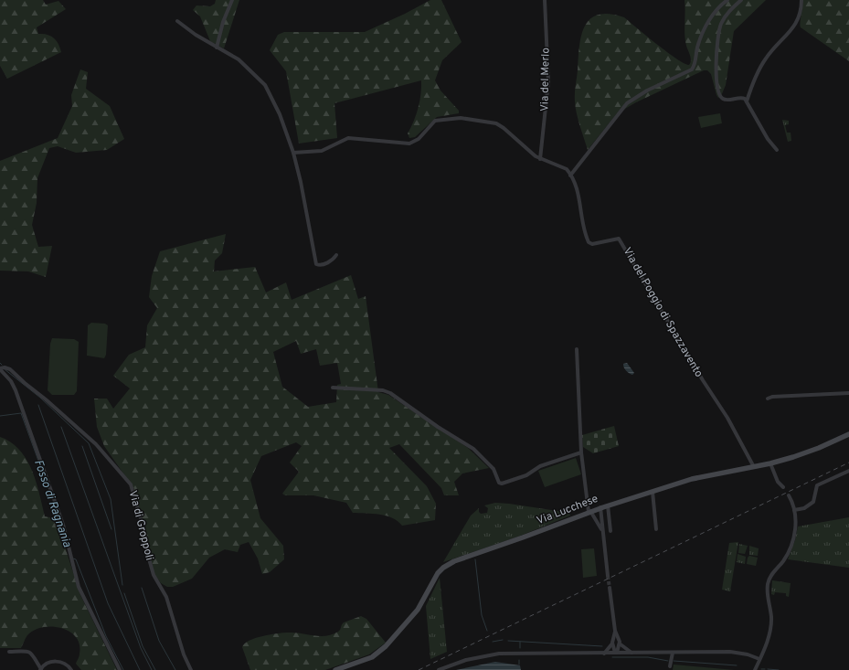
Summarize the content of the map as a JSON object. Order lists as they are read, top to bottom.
{
  "streets": {
    "street": [
      "Via del Merlo",
      "Via del Poggio di Spazzavento",
      "Via Lucchese",
      "Via di Groppoli"
    ]
  },
  "crossings": [
    ["Via del Merlo", "Via del Poggio di Spazzavento"],
    ["Via del Poggio di Spazzavento", "Via Lucchese"]
  ],
  "water": ["Fosso di Ragnania"]
}
